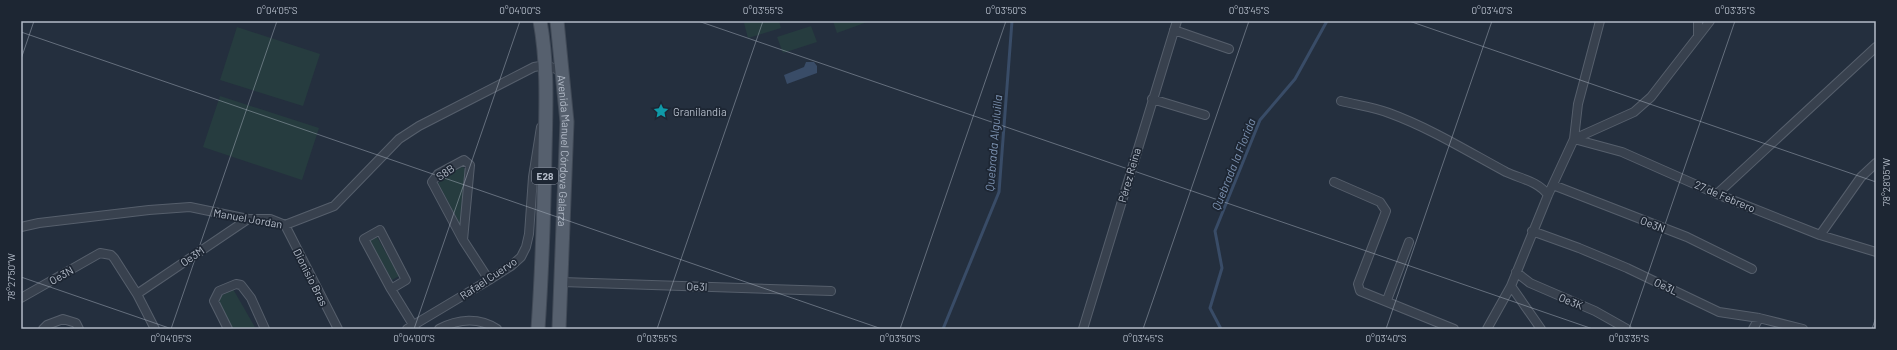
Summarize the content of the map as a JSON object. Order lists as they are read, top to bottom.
{
  "streets": {
    "main road": ["Avenida Manuel Córdova Galarza", "E28"],
    "street": [
      "S8B",
      "Pérez Reina",
      "27 de Febrero",
      "Manuel Jordan",
      "Oe3N",
      "Oe3M",
      "Dionisio Bras",
      "Rafael Cuervo",
      "Oe3I",
      "Oe3L",
      "Oe3K"
    ]
  },
  "crossings": [
    ["Avenida Manuel Córdova Galarza", "Manuel Jordan"],
    ["Avenida Manuel Córdova Galarza", "Rafael Cuervo"],
    ["Avenida Manuel Córdova Galarza", "Oe3I"],
    ["S8B", "Rafael Cuervo"],
    ["Manuel Jordan", "Oe3M"],
    ["Manuel Jordan", "Dionisio Bras"],
    ["Oe3N", "Oe3M"]
  ],
  "water": ["Quebrada Alguluilla", "Quebrada la Florida"],
  "places": {
    "place": ["Granilandia"]
  },
  "coordinates": [
    "0°04'05\"S",
    "0°04'00\"S",
    "0°03'55\"S",
    "0°03'50\"S",
    "0°03'45\"S",
    "0°03'40\"S",
    "0°03'35\"S",
    "78°28'05\"W",
    "78°27'50\"W"
  ]
}
